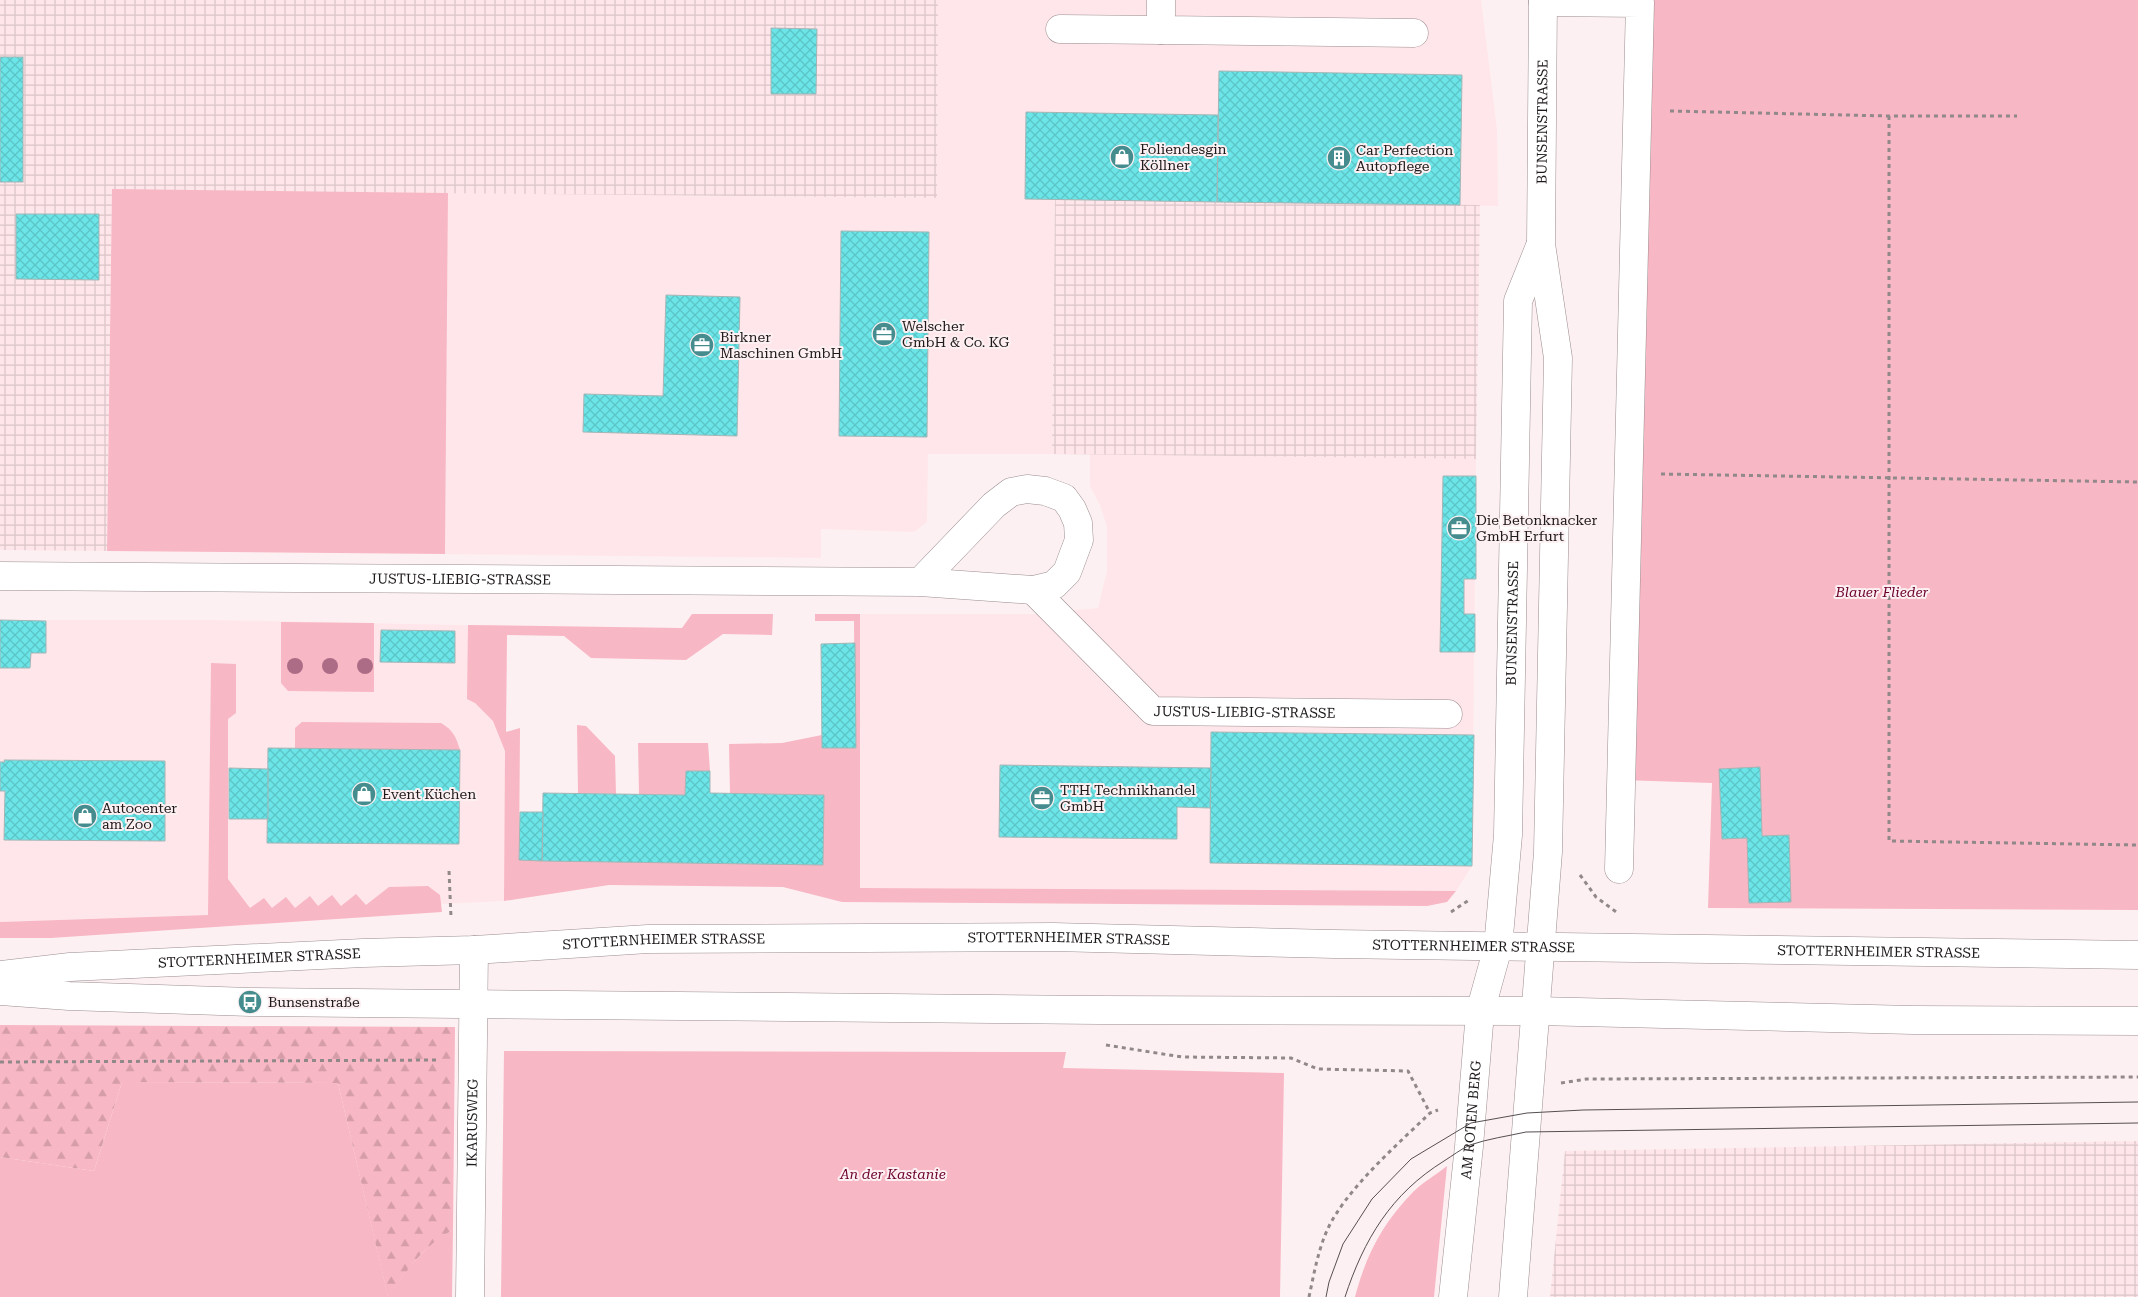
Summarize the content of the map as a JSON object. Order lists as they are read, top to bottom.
{
  "streets": {
    "main road": [
      "BUNSENSTRASSE",
      "JUSTUS-LIEBIG-STRASSE",
      "STOTTERNHEIMER STRASSE",
      "AM ROTEN BERG",
      "IKARUSWEG"
    ]
  },
  "crossings": [
    ["BUNSENSTRASSE", "STOTTERNHEIMER STRASSE"],
    ["BUNSENSTRASSE", "AM ROTEN BERG"],
    ["STOTTERNHEIMER STRASSE", "AM ROTEN BERG"],
    ["STOTTERNHEIMER STRASSE", "IKARUSWEG"]
  ],
  "parks": ["Blauer Flieder", "An der Kastanie"],
  "places": {
    "shop": ["Foliendesgin Köllner", "Event Küchen", "Autocenter am Zoo"],
    "building": ["Car Perfection Autopflege"],
    "office": [
      "Welscher GmbH & Co. KG",
      "Birkner Maschinen GmbH",
      "Die Betonknacker GmbH Erfurt",
      "TTH Technikhandel GmbH"
    ],
    "bus stop": ["Bunsenstraße"]
  }
}
